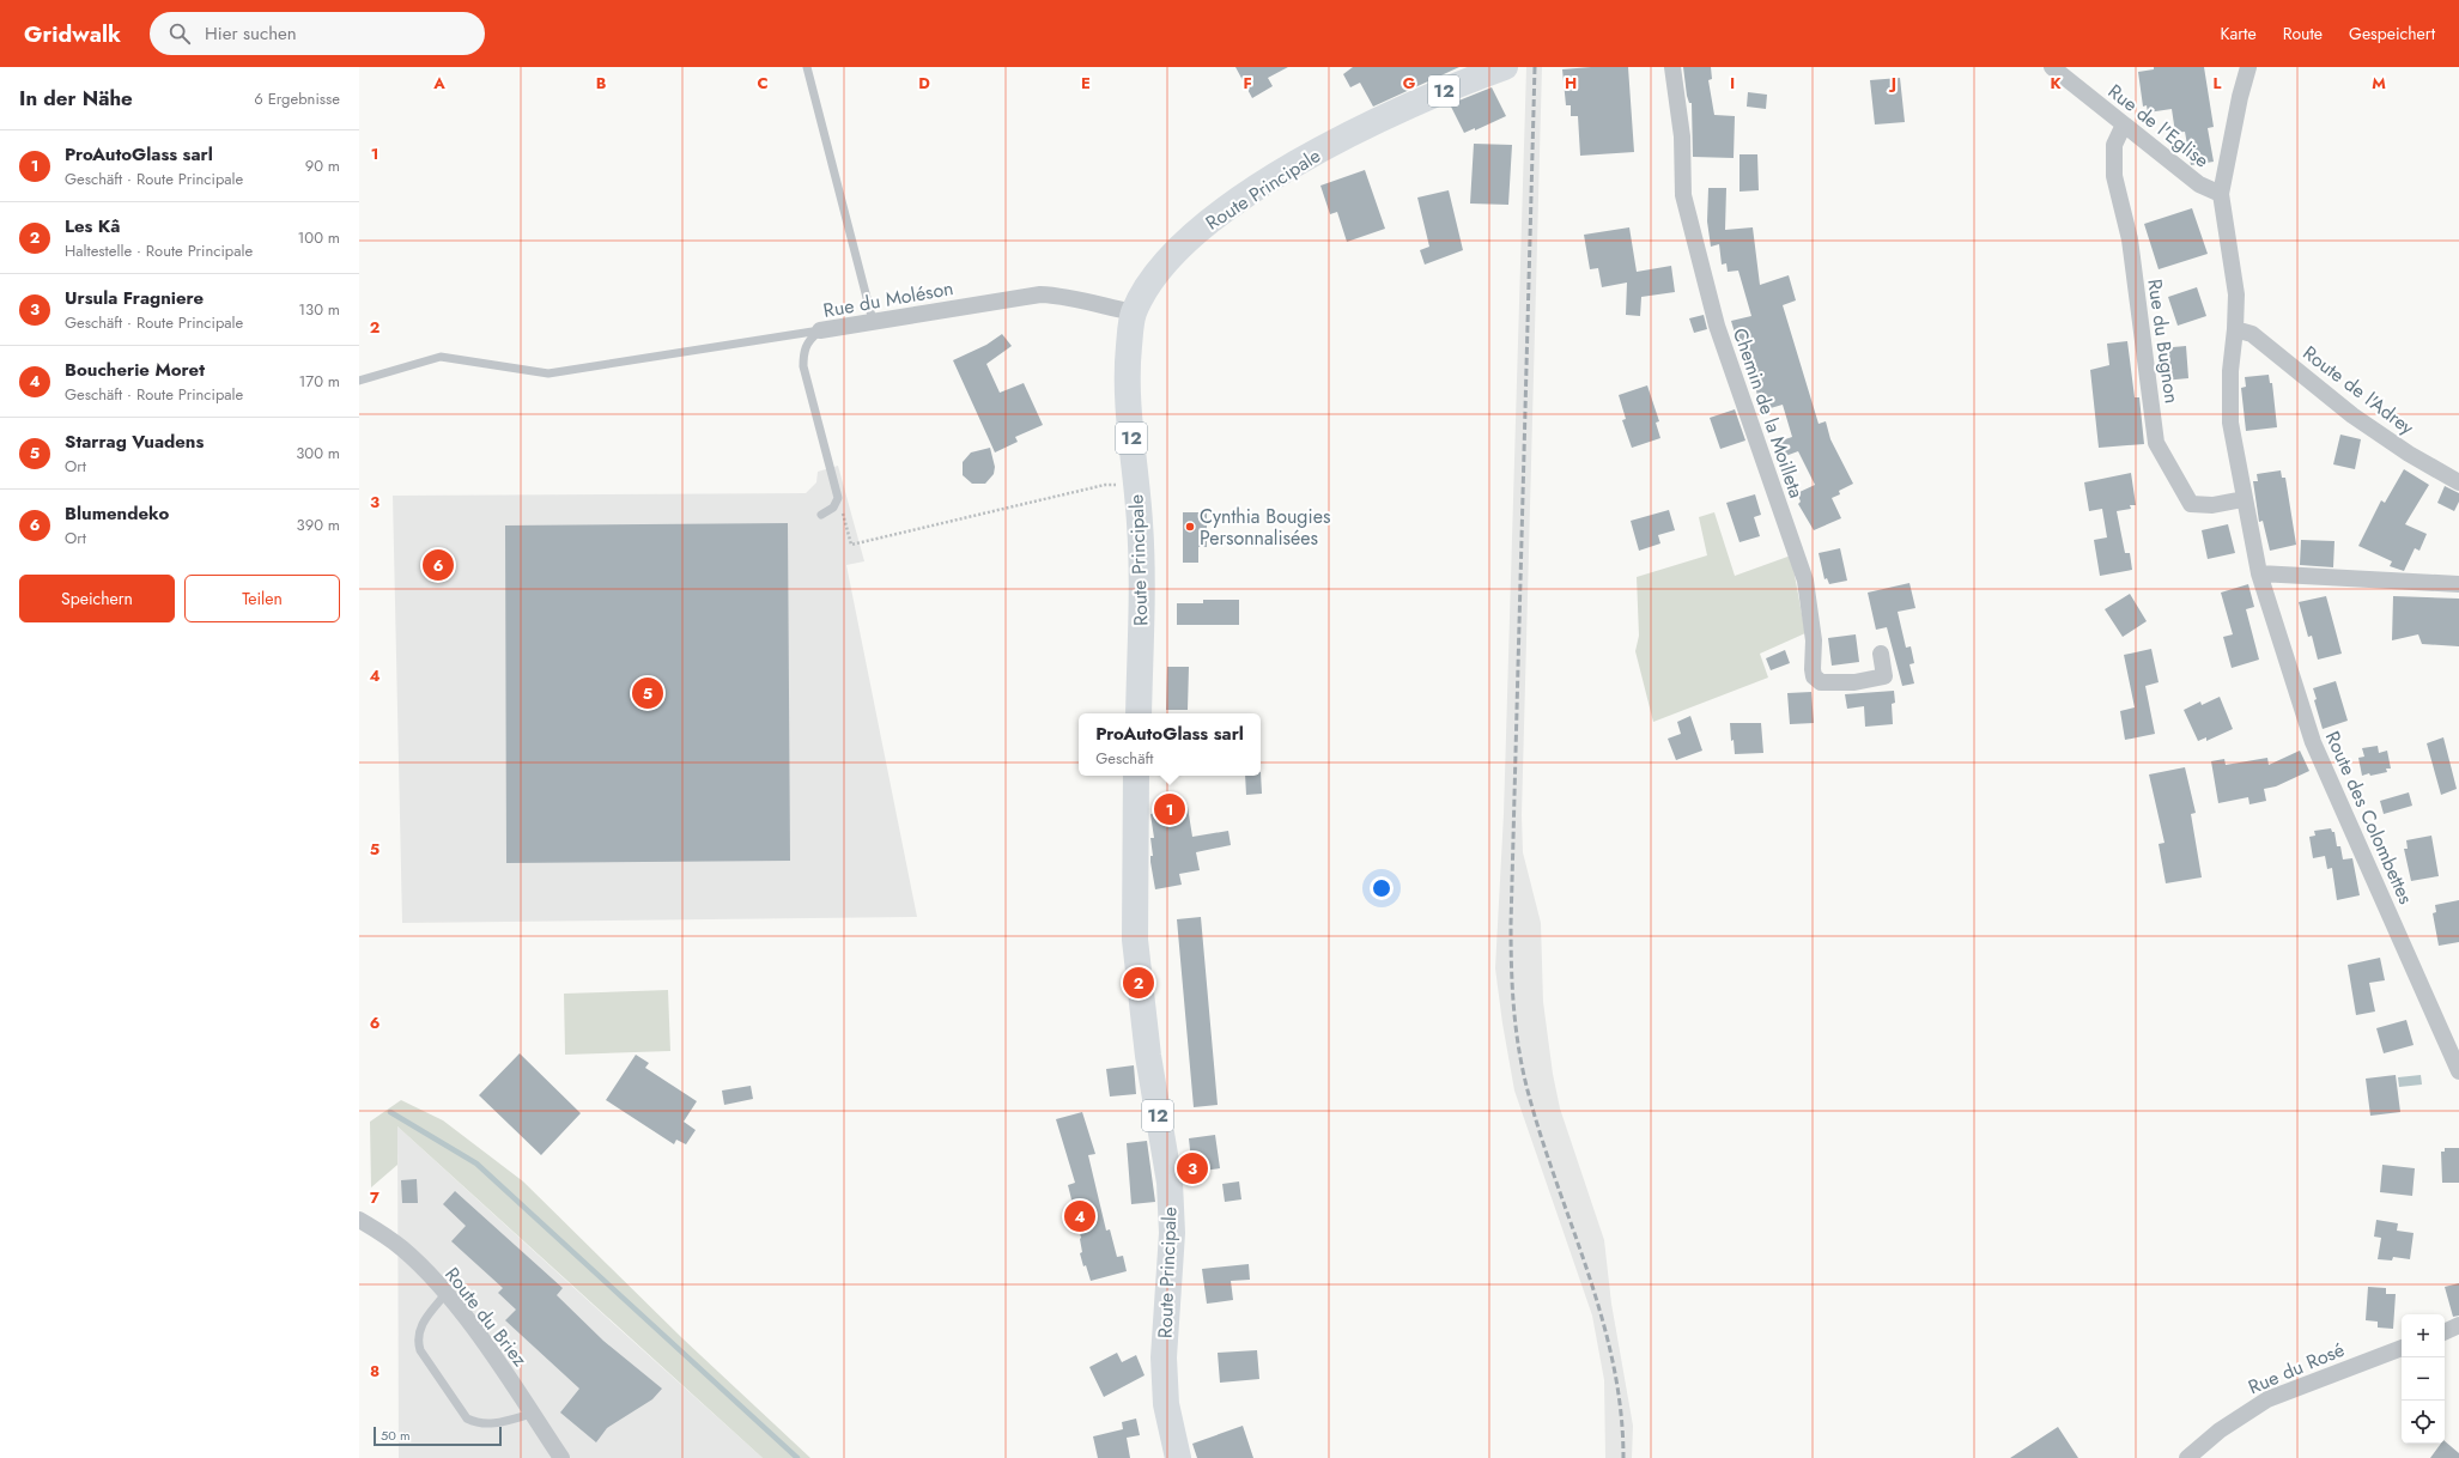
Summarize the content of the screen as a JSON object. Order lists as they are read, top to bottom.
{
  "streets": {
    "main road": ["12", "Route Principale"],
    "street": [
      "Rue de l'Eglise",
      "Rue du Moléson",
      "Rue du Bugnon",
      "Route de l'Adrey",
      "Chemin de la Moilleta",
      "Route des Colombettes",
      "Route du Briez",
      "Rue du Rosé"
    ]
  },
  "crossings": [
    ["Rue de l'Eglise", "Rue du Bugnon"],
    ["Rue de l'Eglise", "Route des Colombettes"],
    ["Route Principale", "Rue du Moléson"],
    ["Rue du Bugnon", "Route des Colombettes"],
    ["Route de l'Adrey", "Route des Colombettes"]
  ],
  "places": ["Cynthia Bougies Personnalisées"],
  "scale_bar": "50 m",
  "page": {
    "header": "Gridwalk",
    "search": "Hier suchen",
    "nav": ["Karte", "Route", "Gespeichert"],
    "heading": ["In der Nähe", "6 Ergebnisse"],
    "list": [
      {
        "mark": "1",
        "name": "ProAutoGlass sarl",
        "note": "Geschäft · Route Principale",
        "value": "90 m"
      },
      {
        "mark": "2",
        "name": "Les Kâ",
        "note": "Haltestelle · Route Principale",
        "value": "100 m"
      },
      {
        "mark": "3",
        "name": "Ursula Fragniere",
        "note": "Geschäft · Route Principale",
        "value": "130 m"
      },
      {
        "mark": "4",
        "name": "Boucherie Moret",
        "note": "Geschäft · Route Principale",
        "value": "170 m"
      },
      {
        "mark": "5",
        "name": "Starrag Vuadens",
        "note": "Ort",
        "value": "300 m"
      },
      {
        "mark": "6",
        "name": "Blumendeko",
        "note": "Ort",
        "value": "390 m"
      }
    ],
    "pins": [
      "6",
      "5",
      "1",
      "2",
      "3",
      "4"
    ],
    "buttons": ["Speichern", "Teilen"],
    "popup": ["ProAutoGlass sarl", "Geschäft"],
    "map_buttons": ["+", "−"],
    "scale": "50 m"
  },
  "grid": {
    "columns": [
      "A",
      "B",
      "C",
      "D",
      "E",
      "F",
      "G",
      "H",
      "I",
      "J",
      "K",
      "L",
      "M"
    ],
    "rows": [
      "1",
      "2",
      "3",
      "4",
      "5",
      "6",
      "7",
      "8"
    ]
  }
}
